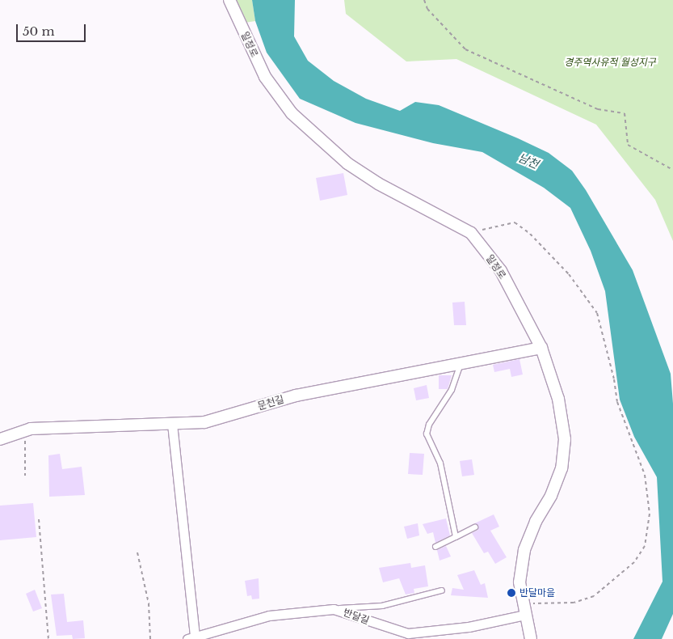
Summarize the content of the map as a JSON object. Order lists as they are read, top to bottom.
{
  "streets": {
    "street": ["일정로", "문천길", "반달길"]
  },
  "crossings": [
    ["일정로", "문천길"],
    ["일정로", "반달길"]
  ],
  "water": ["남천"],
  "parks": ["경주역사유적 월성지구"],
  "places": ["반달마을"],
  "scale_bar": "50 m"
}
